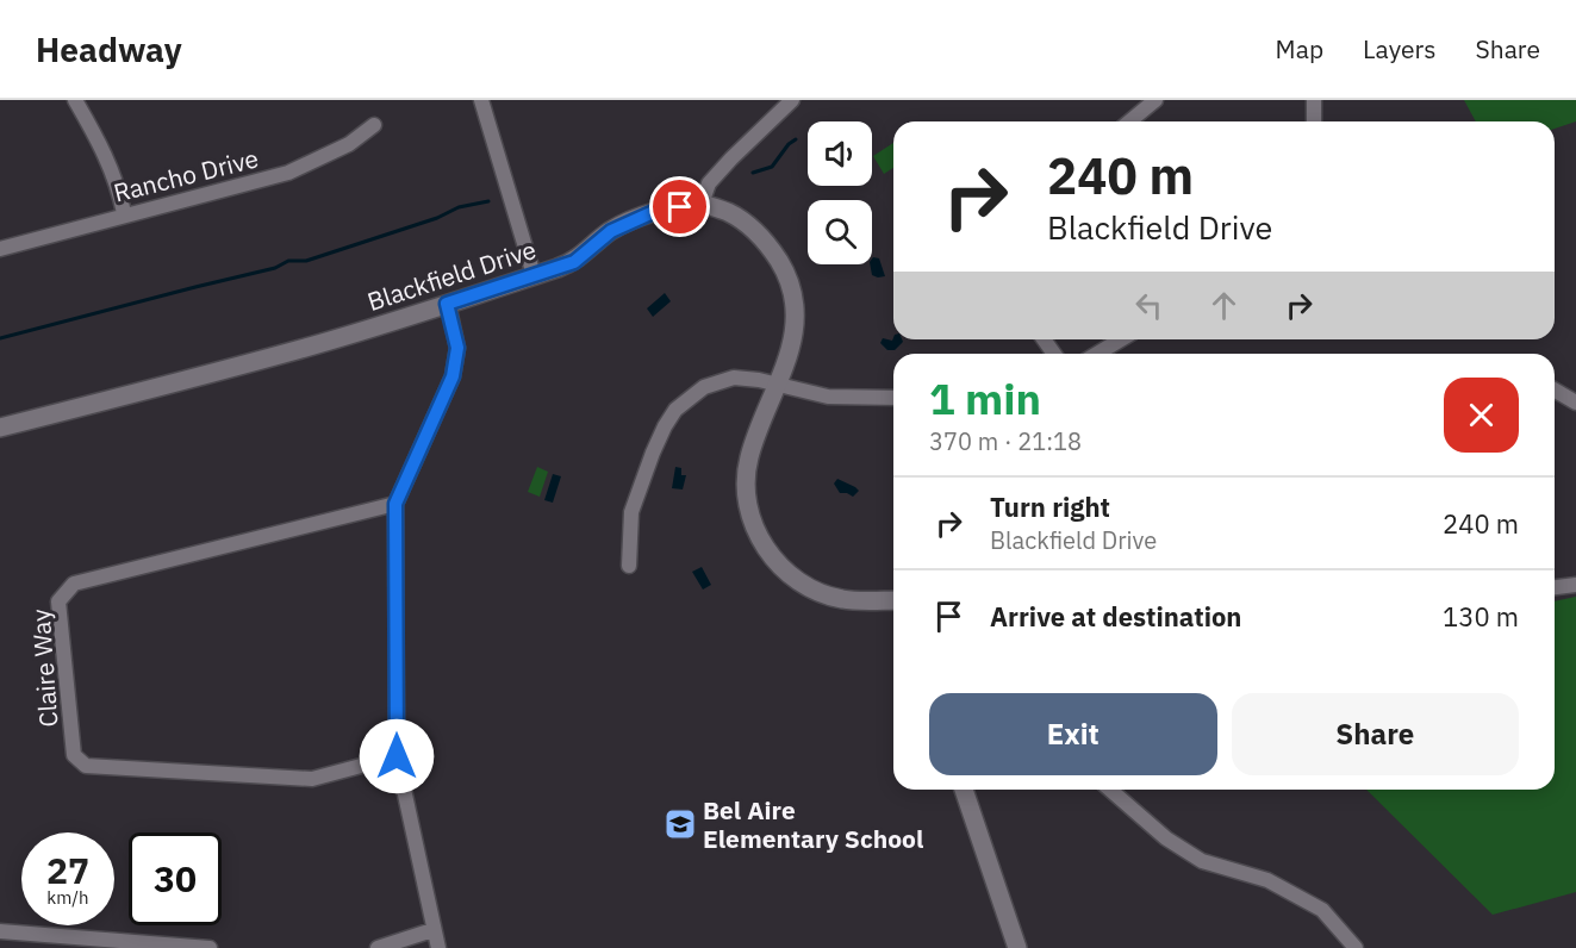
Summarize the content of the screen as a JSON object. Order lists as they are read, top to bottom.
{
  "streets": {
    "street": ["Rancho Drive", "Blackfield Drive", "Claire Way"]
  },
  "places": {
    "school or university": ["Bel Aire Elementary School"]
  },
  "page": {
    "header": "Headway",
    "nav": ["Map", "Layers", "Share"],
    "turn": ["240 m", "Blackfield Drive"],
    "heading": ["1 min", "370 m · 21:18"],
    "list": [
      {
        "name": "Turn right",
        "note": "Blackfield Drive",
        "value": "240 m"
      },
      {
        "name": "Arrive at destination",
        "value": "130 m"
      }
    ],
    "buttons": ["Exit", "Share"],
    "speed": "27 km/h",
    "limit": "30"
  }
}
